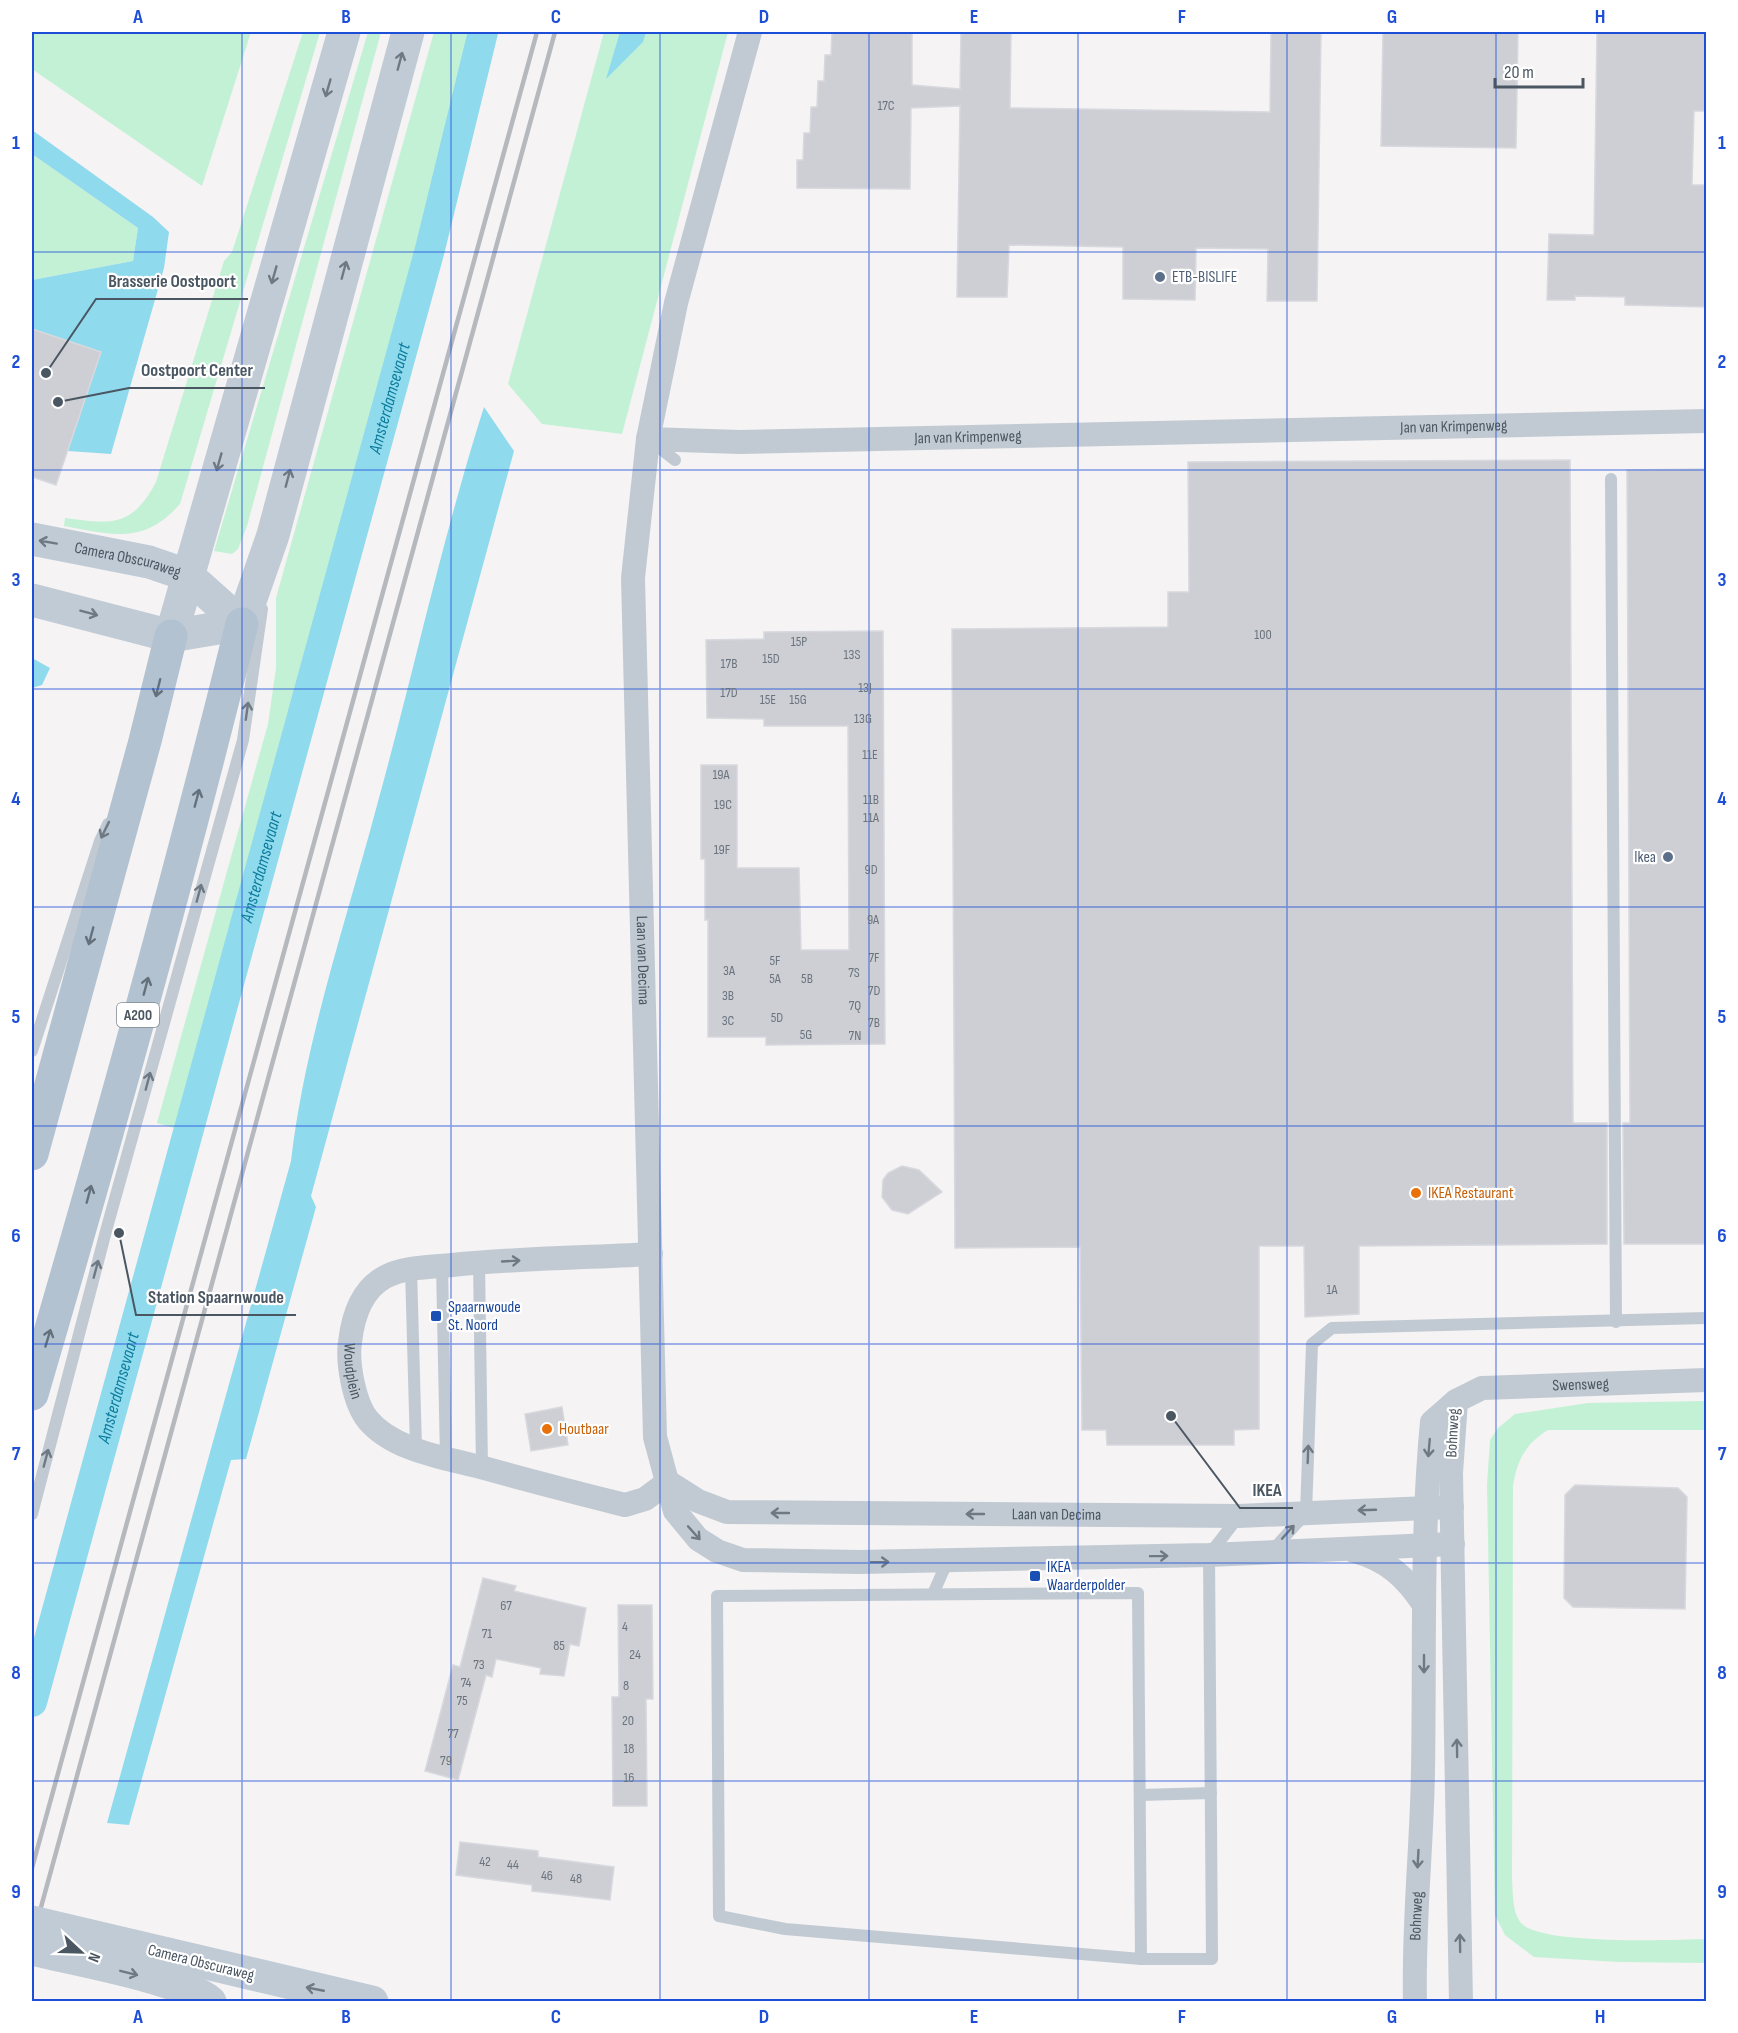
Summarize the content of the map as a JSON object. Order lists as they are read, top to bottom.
{
  "streets": {
    "main road": ["Camera Obscuraweg", "A200"],
    "street": [
      "Jan van Krimpenweg",
      "Laan van Decima",
      "Woudplein",
      "Swensweg",
      "Bohnweg"
    ]
  },
  "crossings": [
    ["Jan van Krimpenweg", "Laan van Decima"],
    ["Camera Obscuraweg", "A200"],
    ["Laan van Decima", "Woudplein"],
    ["Laan van Decima", "Bohnweg"],
    ["Swensweg", "Bohnweg"]
  ],
  "water": ["Amsterdamsevaart"],
  "places": {
    "other": [
      "ETB-BISLIFE",
      "Brasserie Oostpoort",
      "Oostpoort Center",
      "Ikea",
      "IKEA Restaurant",
      "Station Spaarnwoude",
      "IKEA",
      "Houtbaar"
    ],
    "transit": ["Spaarnwoude St. Noord", "IKEA Waarderpolder"]
  },
  "house_numbers": [
    "17C",
    "100",
    "15P",
    "13S",
    "15D",
    "17B",
    "13J",
    "17D",
    "15E",
    "15G",
    "13G",
    "11E",
    "19A",
    "11B",
    "19C",
    "11A",
    "19F",
    "9D",
    "9A",
    "7F",
    "5F",
    "3A",
    "7S",
    "5A",
    "5B",
    "7D",
    "3B",
    "7Q",
    "5D",
    "3C",
    "7B",
    "5G",
    "7N",
    "1A",
    "67",
    "4",
    "71",
    "85",
    "24",
    "73",
    "74",
    "8",
    "75",
    "20",
    "77",
    "18",
    "79",
    "16",
    "42",
    "44",
    "46",
    "48"
  ],
  "scale_bar": "20 m",
  "north": "right",
  "grid": {
    "columns": [
      "A",
      "B",
      "C",
      "D",
      "E",
      "F",
      "G",
      "H"
    ],
    "rows": [
      "1",
      "2",
      "3",
      "4",
      "5",
      "6",
      "7",
      "8",
      "9"
    ]
  }
}
